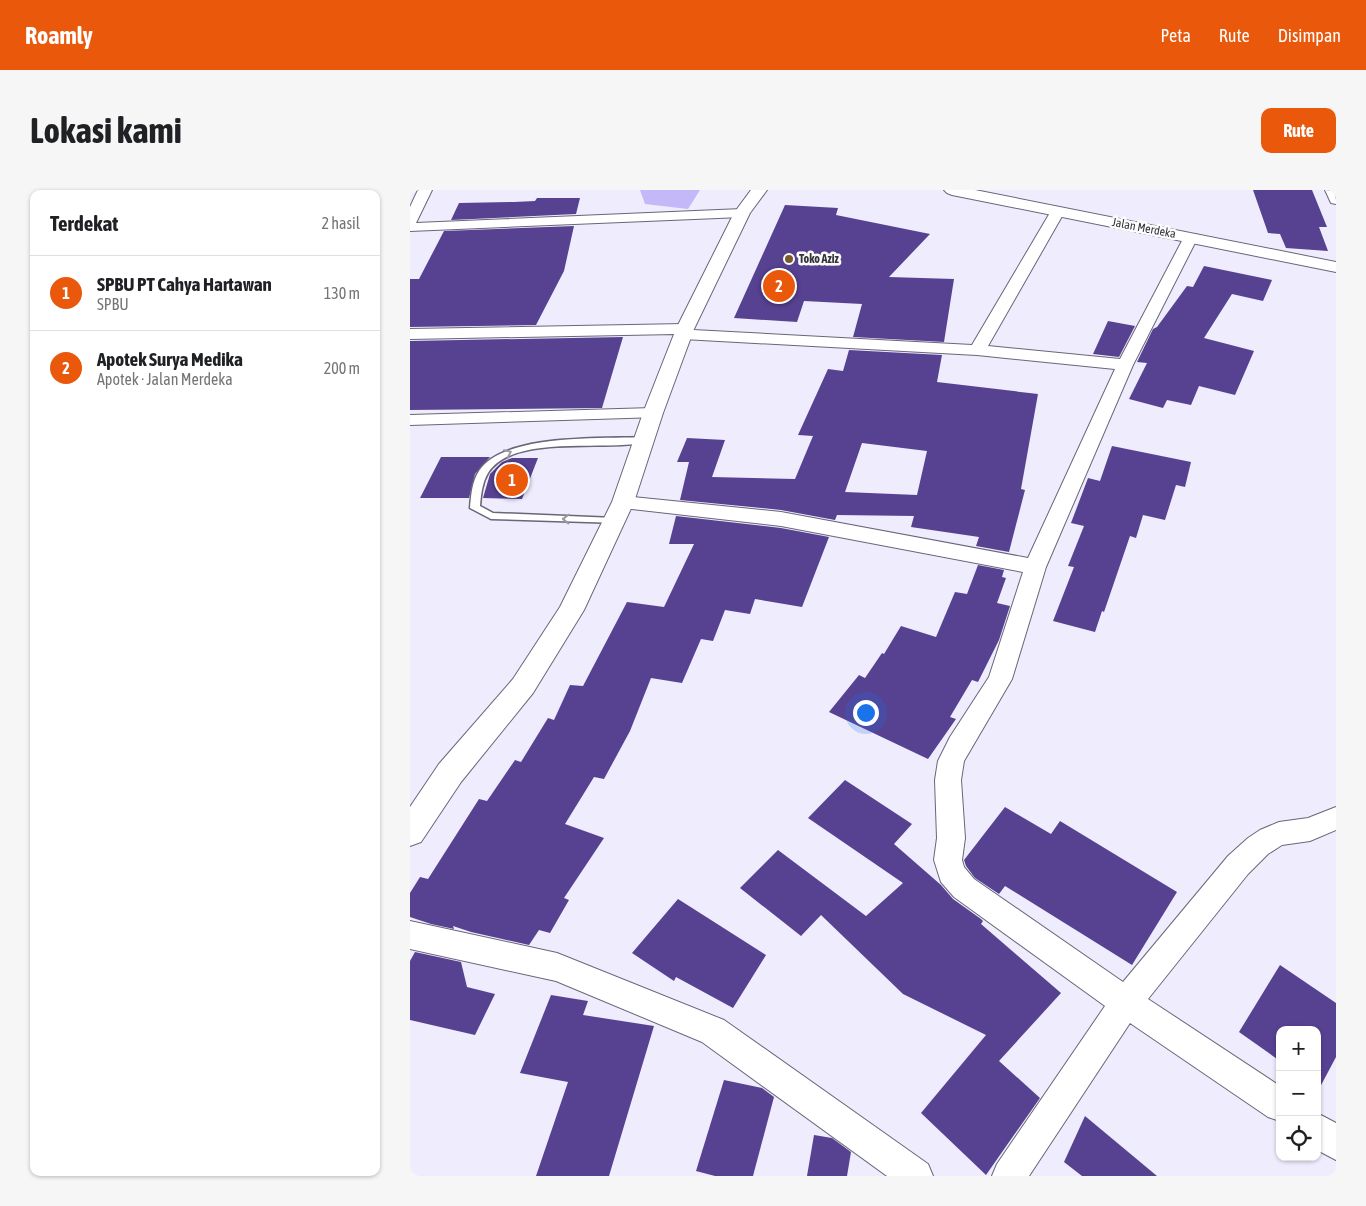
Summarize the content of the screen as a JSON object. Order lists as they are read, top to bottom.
{
  "streets": {
    "street": ["Jalan Merdeka"]
  },
  "places": ["Toko Aziz"],
  "page": {
    "header": "Roamly",
    "nav": ["Peta", "Rute", "Disimpan"],
    "buttons": "Rute",
    "title": "Lokasi kami",
    "heading": ["Terdekat", "2 hasil"],
    "list": [
      {
        "mark": "1",
        "name": "SPBU PT Cahya Hartawan",
        "note": "SPBU",
        "value": "130 m"
      },
      {
        "mark": "2",
        "name": "Apotek Surya Medika",
        "note": "Apotek · Jalan Merdeka",
        "value": "200 m"
      }
    ],
    "pins": ["2", "1"],
    "map_buttons": ["+", "−"]
  }
}
